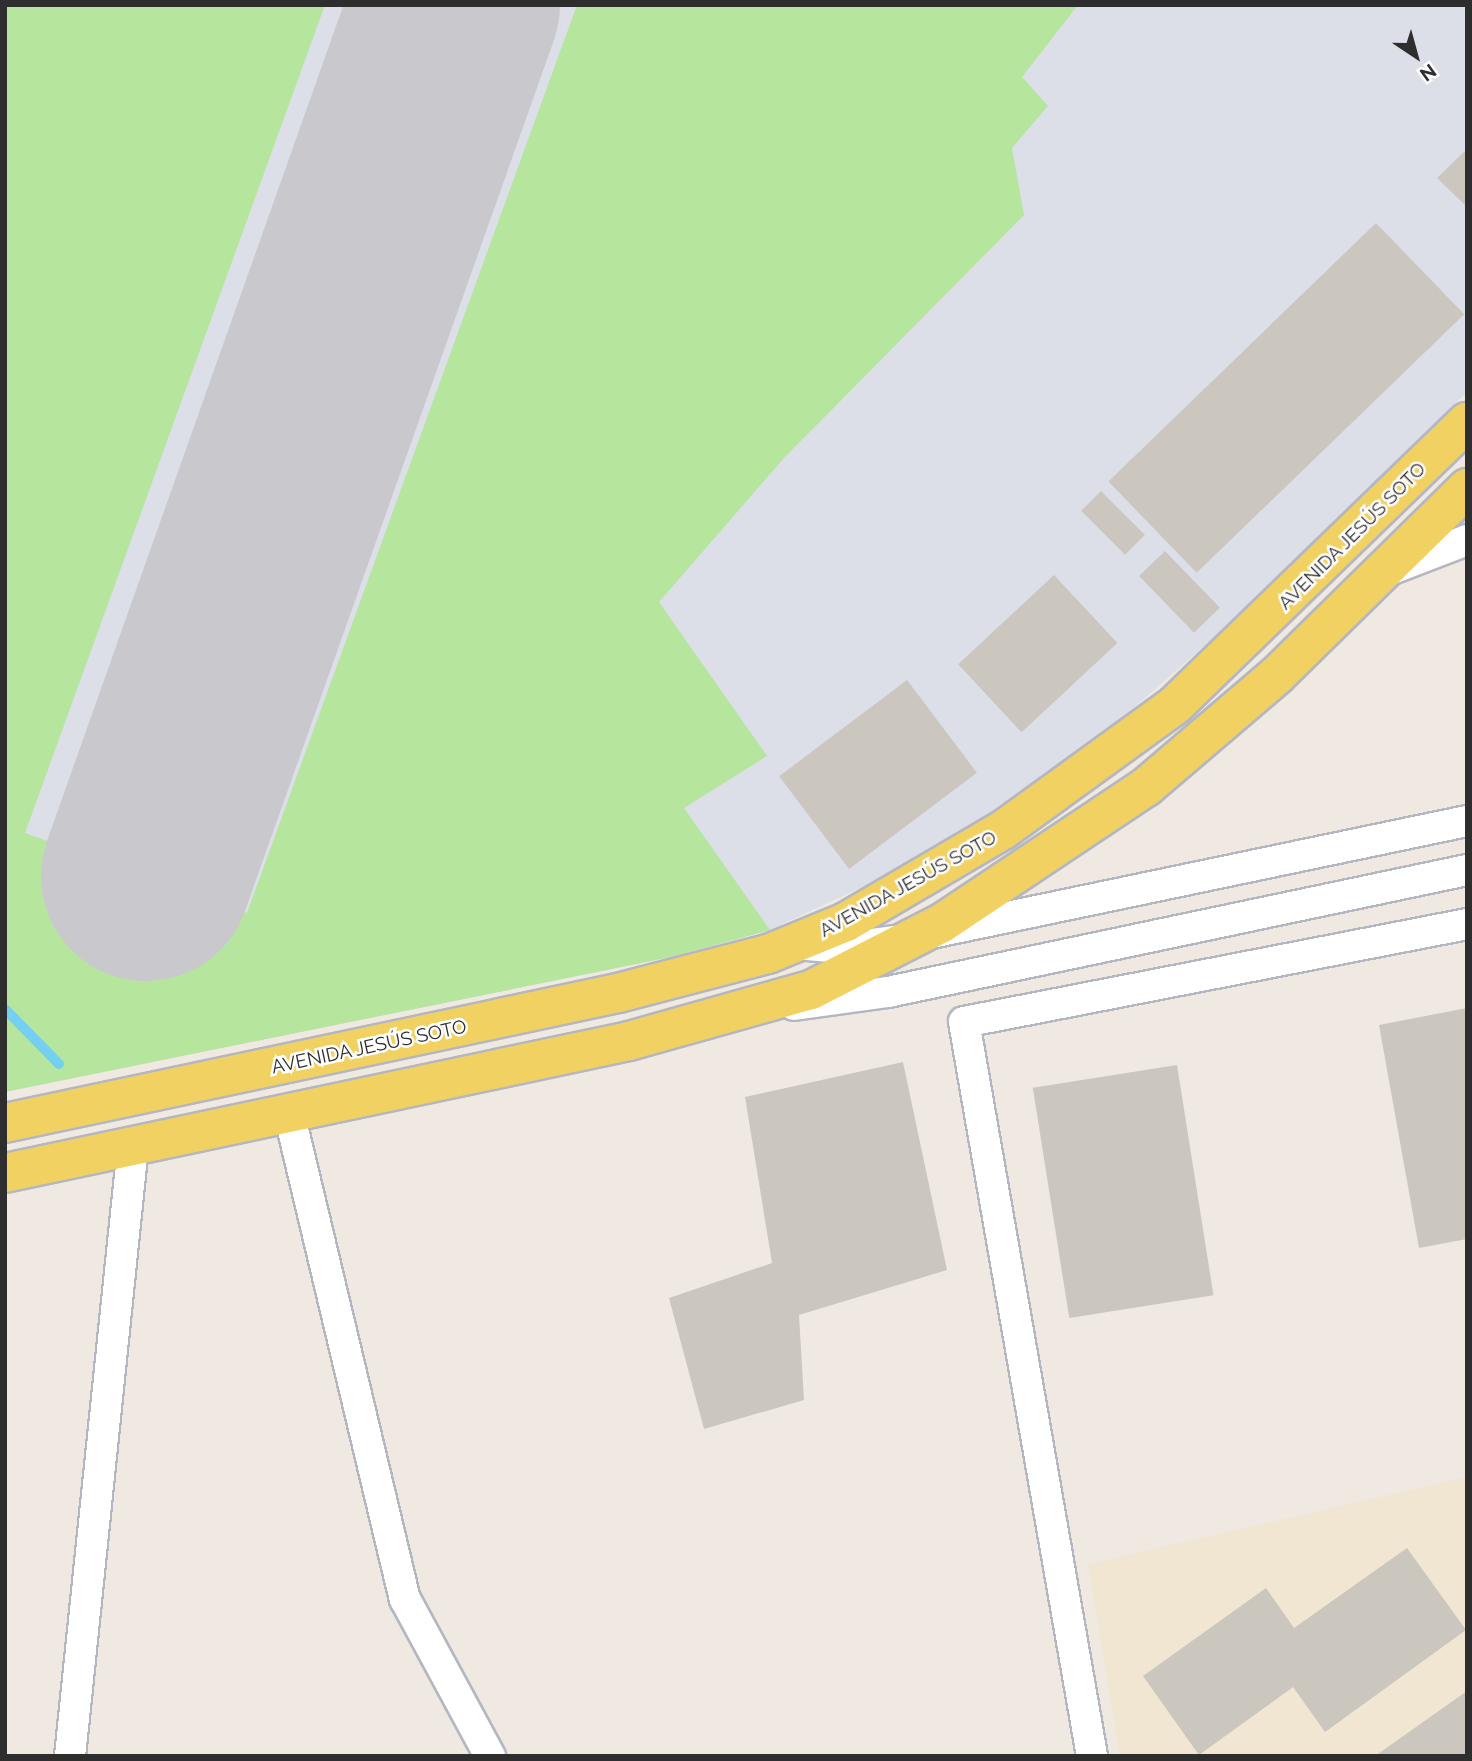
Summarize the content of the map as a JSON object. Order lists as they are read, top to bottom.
{
  "streets": {
    "main road": ["AVENIDA JESÚS SOTO"]
  },
  "north": "bottom right"
}
